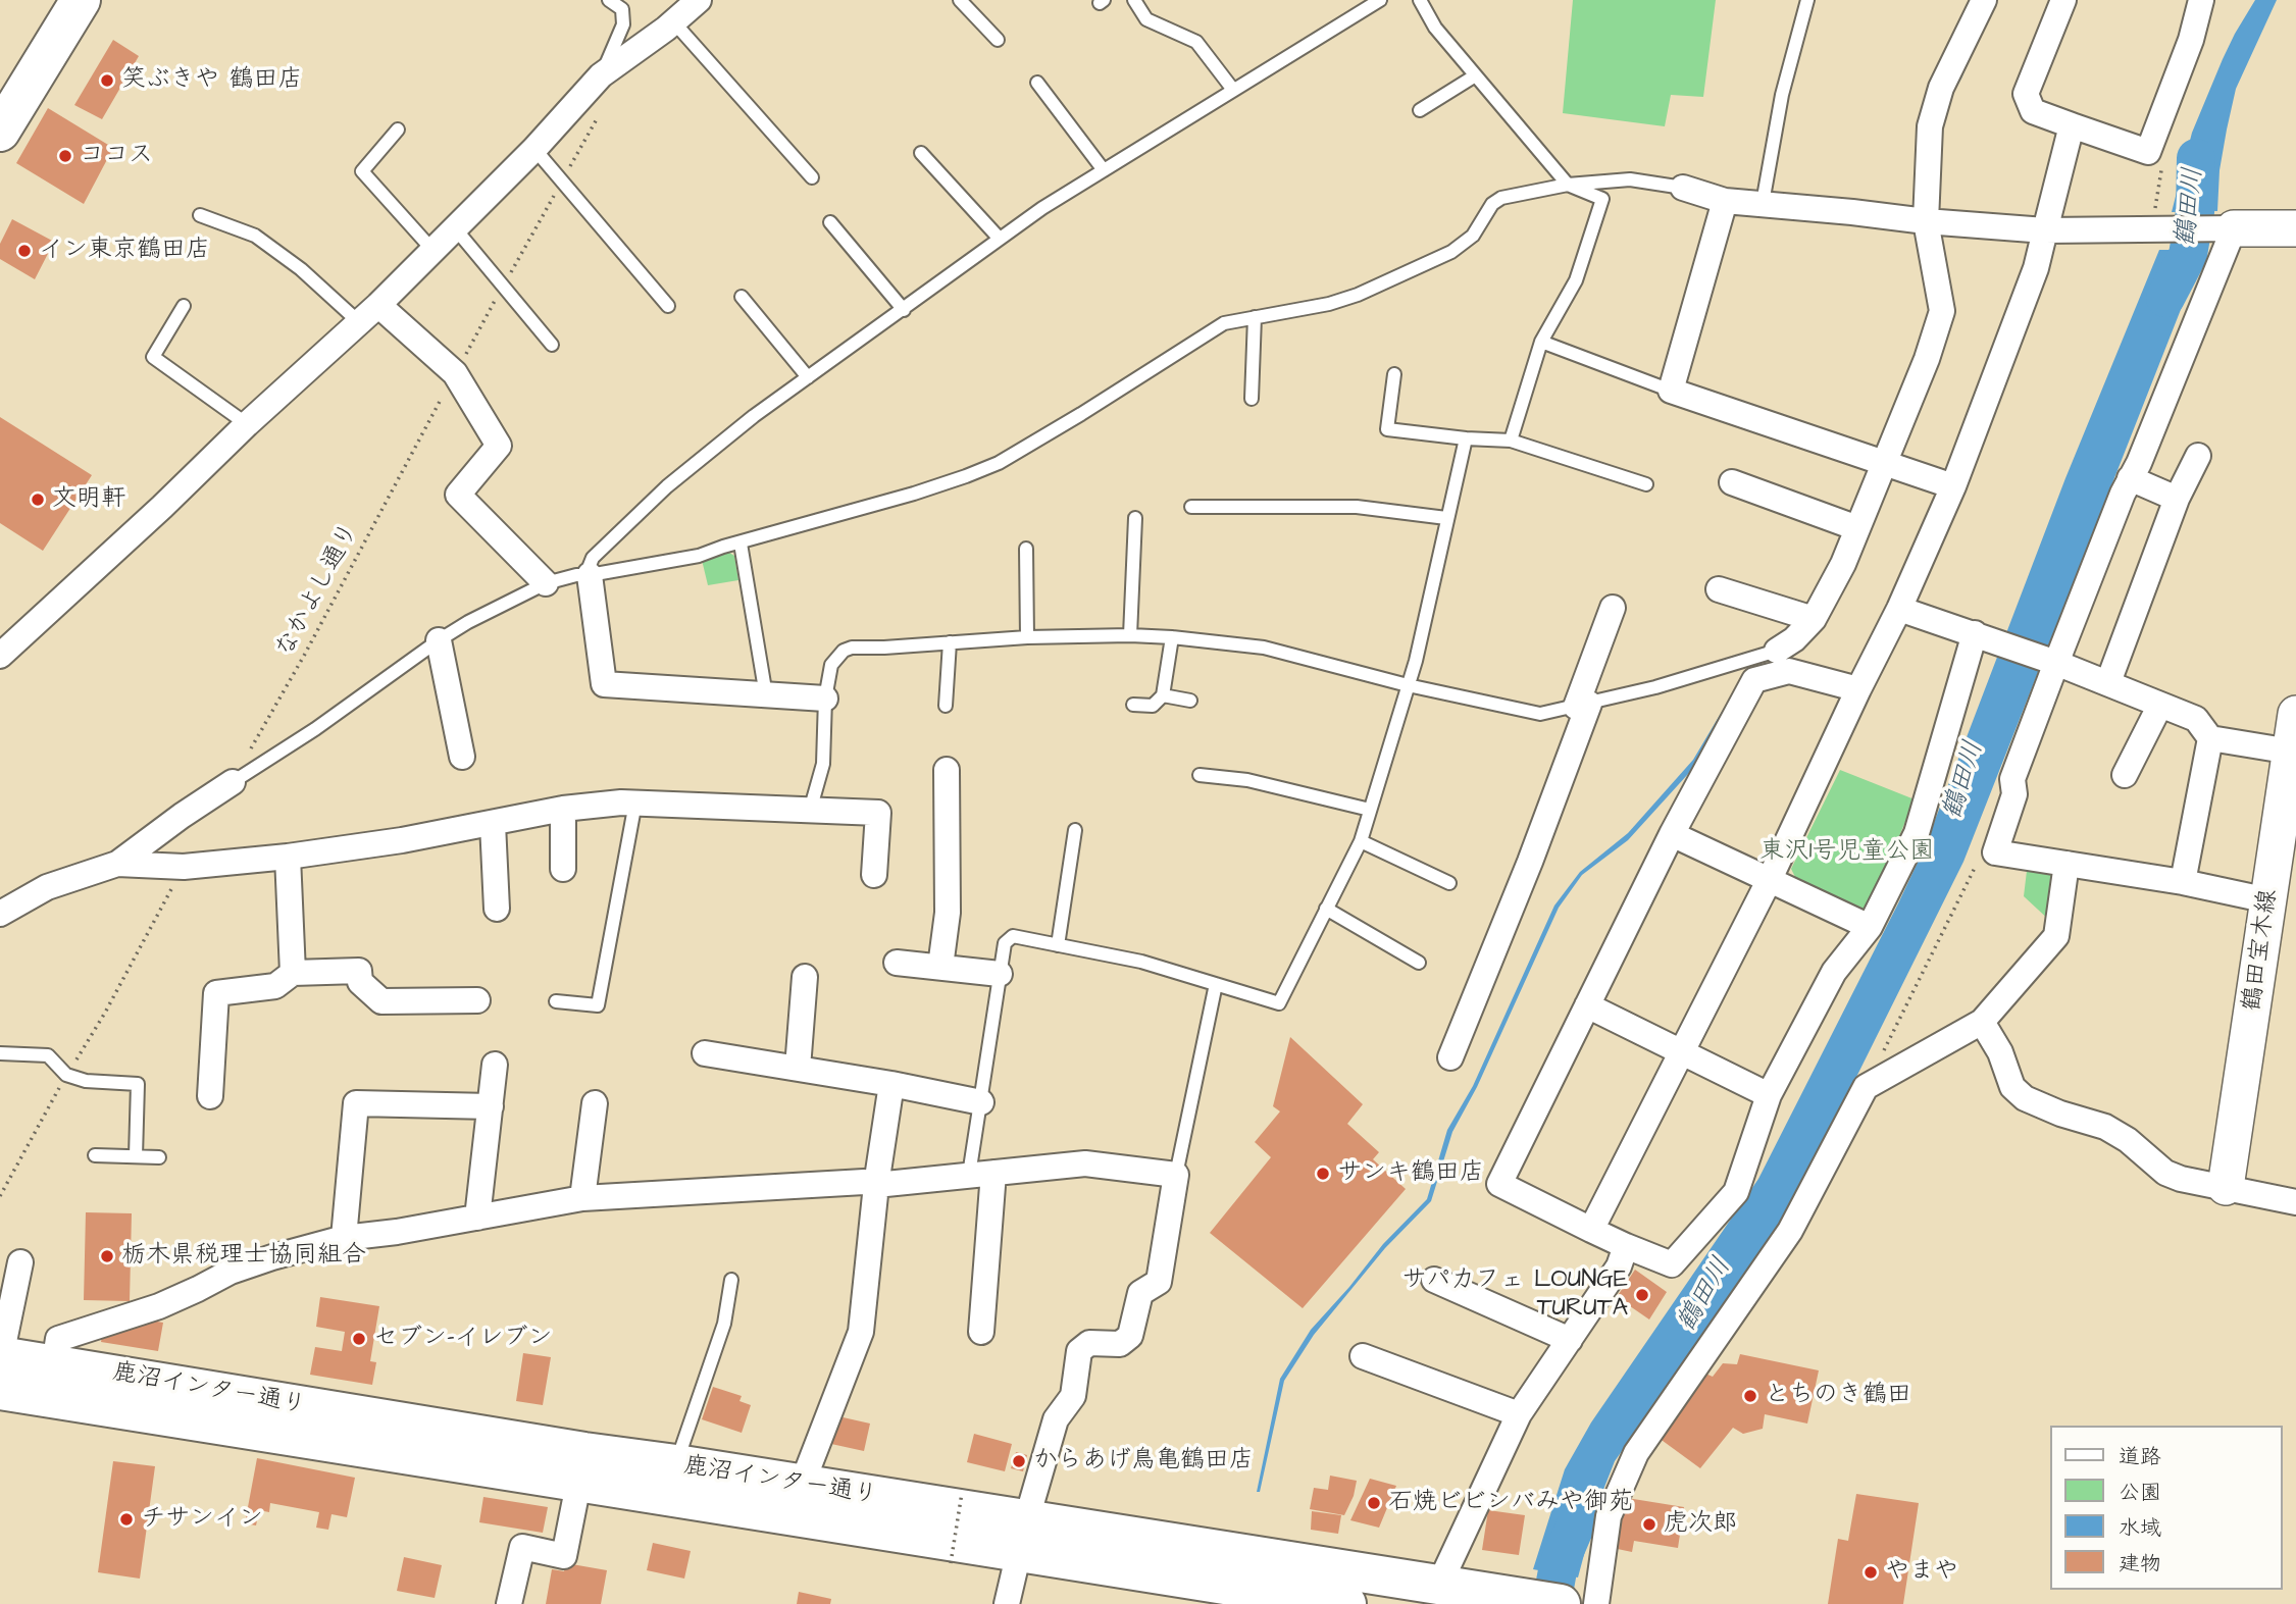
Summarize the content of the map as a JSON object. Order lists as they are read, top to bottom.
{
  "streets": {
    "main road": ["鹿沼インター通り"],
    "street": ["鶴田宝木線"],
    "path": ["なかよし通り"]
  },
  "water": ["鶴田川"],
  "parks": ["東沢1号児童公園"],
  "places": [
    "笑ぶきや 鶴田店",
    "ココス",
    "イン東京鶴田店",
    "文明軒",
    "サンキ鶴田店",
    "栃木県税理士協同組合",
    "サパカフェ LOUNGE TURUTA",
    "セブン-イレブン",
    "とちのき鶴田",
    "からあげ鳥亀鶴田店",
    "石焼ビビンバみや御苑",
    "チサンイン",
    "虎次郎",
    "やまや"
  ],
  "legend": [
    "道路",
    "公園",
    "水域",
    "建物"
  ]
}
